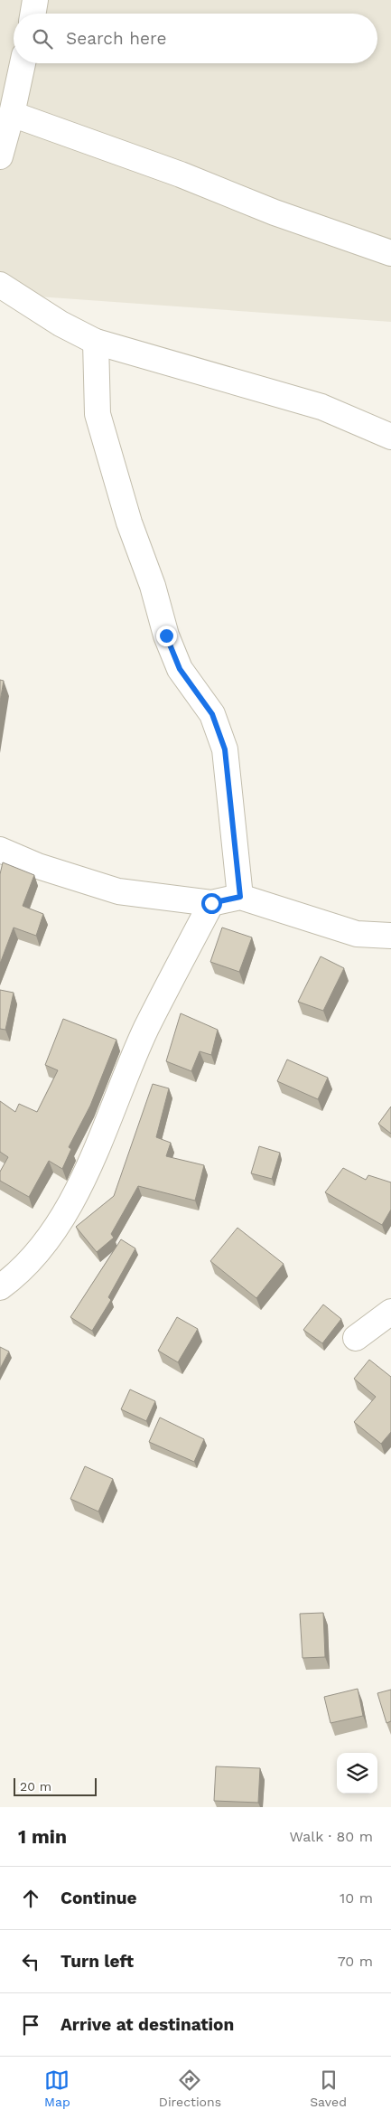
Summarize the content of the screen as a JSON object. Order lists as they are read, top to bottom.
{
  "scale_bar": "20 m",
  "page": {
    "search": "Search here",
    "scale": "20 m",
    "heading": ["1 min", "Walk · 80 m"],
    "list": [
      ["Continue", "10 m"],
      ["Turn left", "70 m"],
      "Arrive at destination"
    ],
    "nav": ["Map", "Directions", "Saved"]
  }
}
